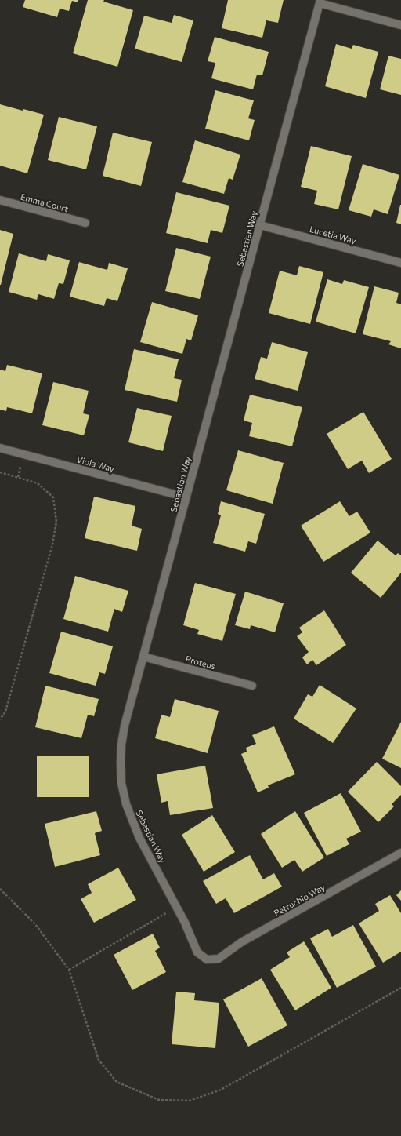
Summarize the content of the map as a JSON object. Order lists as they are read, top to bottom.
{
  "streets": {
    "street": [
      "Emma Court",
      "Lucetia Way",
      "Sebastian Way",
      "Viola Way",
      "Proteus",
      "Petruchio Way"
    ]
  },
  "crossings": [
    ["Lucetia Way", "Sebastian Way"],
    ["Sebastian Way", "Viola Way"],
    ["Sebastian Way", "Proteus"],
    ["Sebastian Way", "Petruchio Way"]
  ]
}
